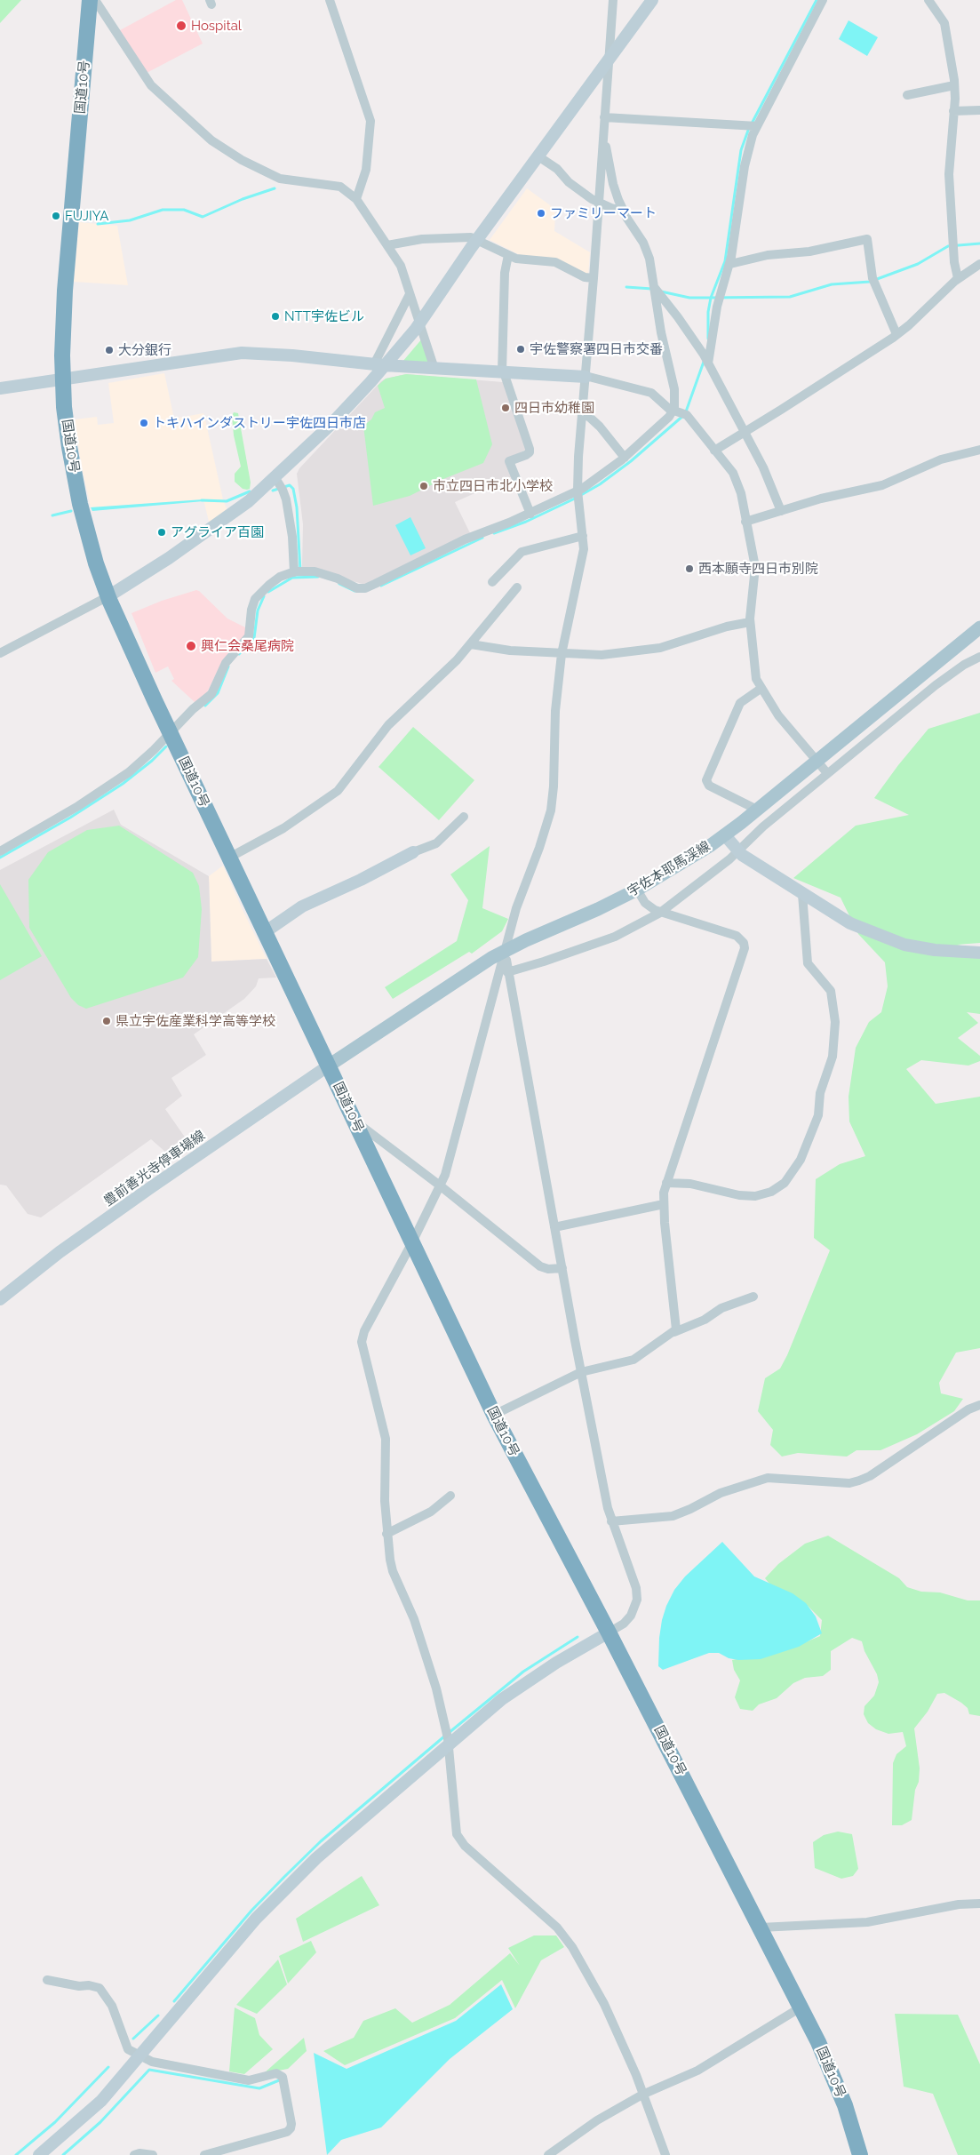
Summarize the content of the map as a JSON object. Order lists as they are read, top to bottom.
{
  "streets": {
    "highway": ["国道10号"],
    "main road": ["宇佐本耶馬渓線"],
    "street": ["豊前善光寺停車場線"]
  },
  "crossings": [
    ["国道10号", "宇佐本耶馬渓線"],
    ["国道10号", "豊前善光寺停車場線"],
    ["宇佐本耶馬渓線", "豊前善光寺停車場線"]
  ],
  "places": [
    "Hospital",
    "ファミリーマート",
    "FUJIYA",
    "NTT宇佐ビル",
    "宇佐警察署四日市交番",
    "大分銀行",
    "四日市幼稚園",
    "トキハインダストリー宇佐四日市店",
    "市立四日市北小学校",
    "アグライア百園",
    "西本願寺四日市別院",
    "興仁会桑尾病院",
    "県立宇佐産業科学高等学校"
  ]
}
